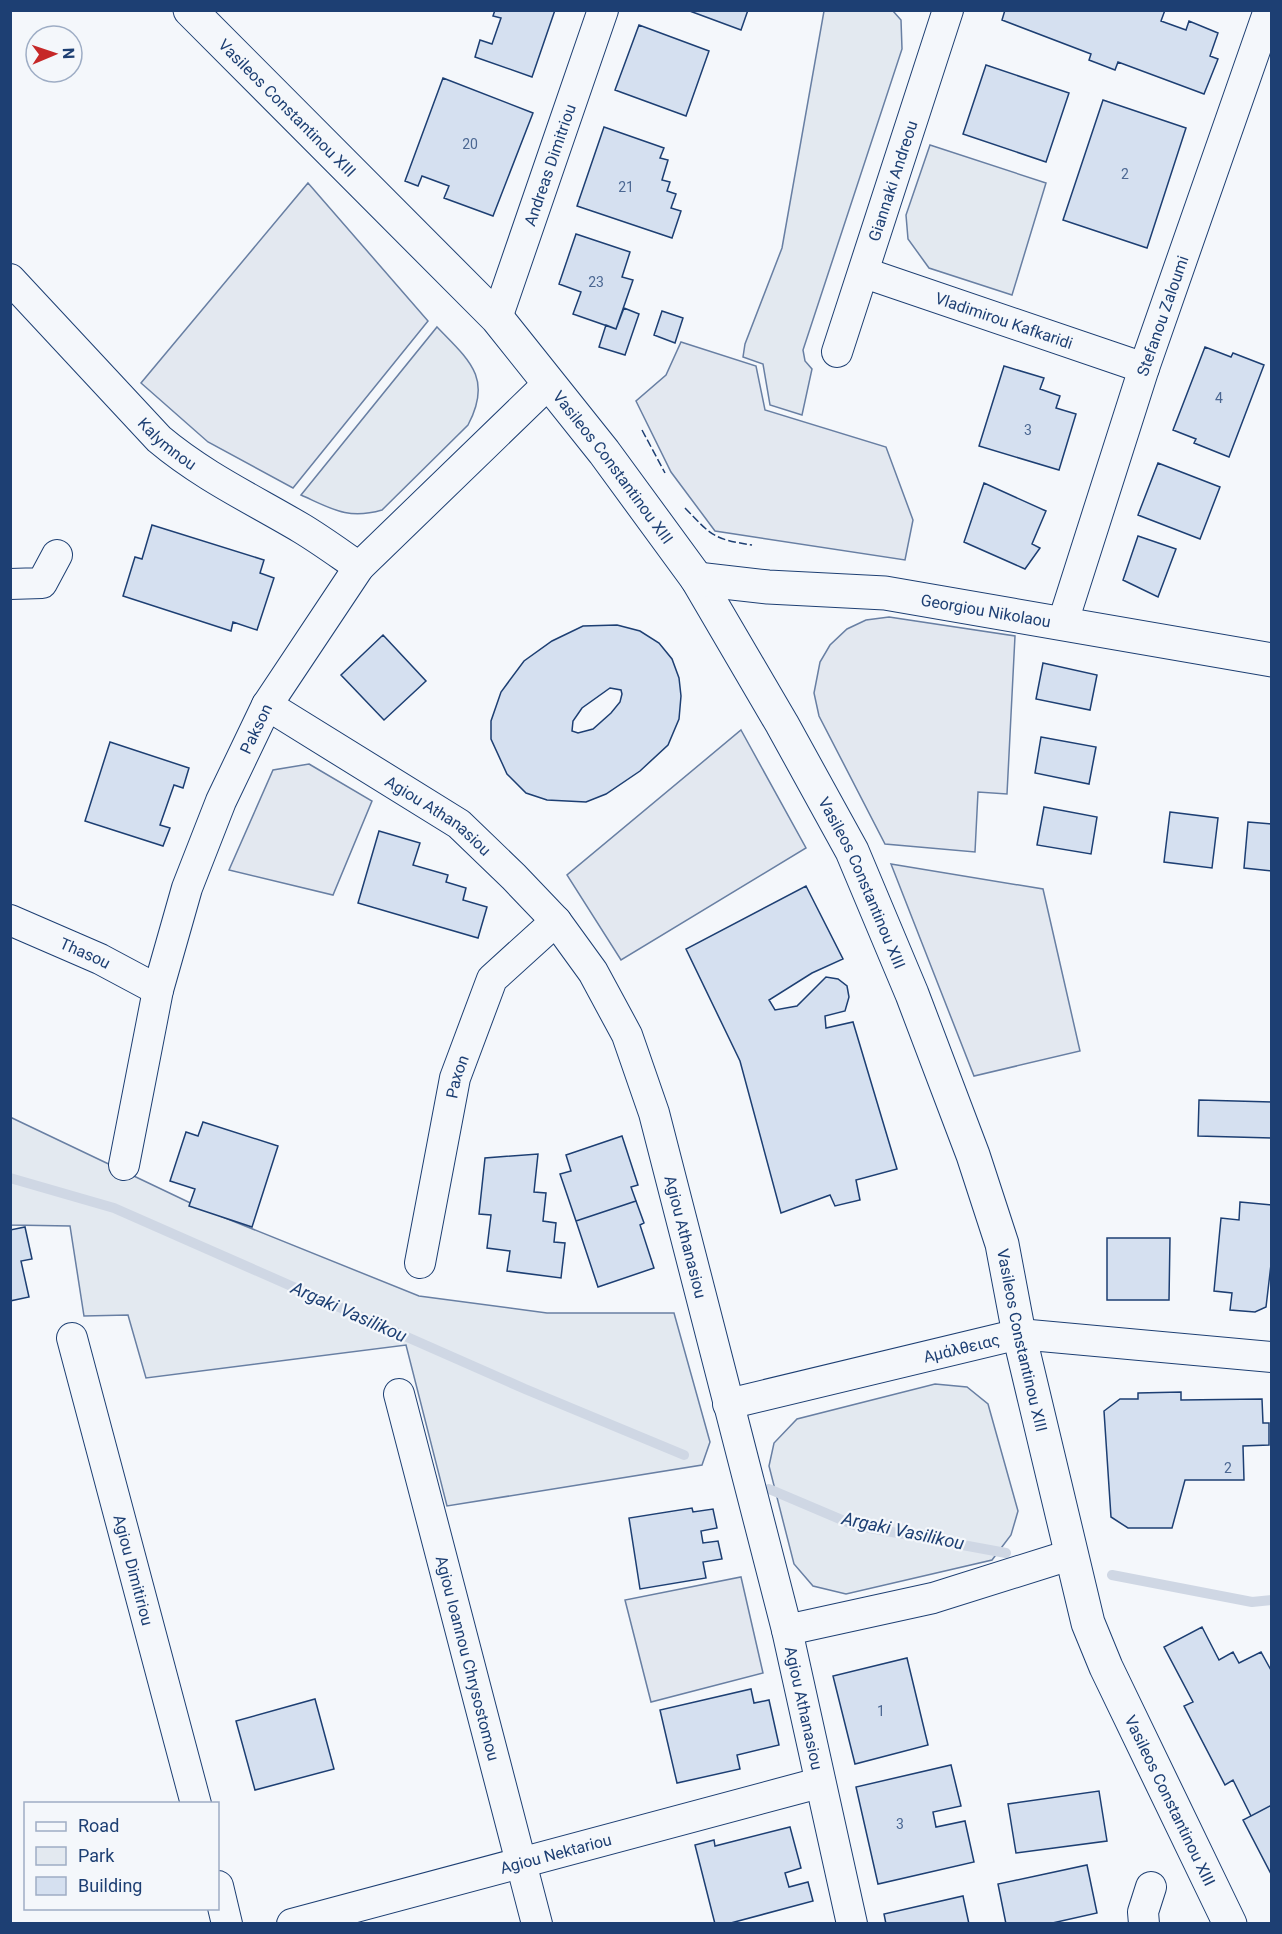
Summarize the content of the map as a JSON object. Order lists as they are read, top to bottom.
{
  "streets": {
    "street": [
      "Vasileos Constantinou XIII",
      "Andreas Dimitriou",
      "Giannaki Andreou",
      "Stefanou Zaloumi",
      "Vladimirou Kafkaridi",
      "Kalymnou",
      "Georgiou Nikolaou",
      "Pakson",
      "Agiou Athanasiou",
      "Thasou",
      "Paxon",
      "Αμάλθειας",
      "Agiou Dimitiriou",
      "Agiou Ioannou Chrysostomou",
      "Agiou Nektariou"
    ]
  },
  "crossings": [
    ["Vasileos Constantinou XIII", "Andreas Dimitriou"],
    ["Vasileos Constantinou XIII", "Georgiou Nikolaou"],
    ["Vasileos Constantinou XIII", "Pakson"],
    ["Vasileos Constantinou XIII", "Αμάλθειας"],
    ["Giannaki Andreou", "Vladimirou Kafkaridi"],
    ["Stefanou Zaloumi", "Vladimirou Kafkaridi"],
    ["Stefanou Zaloumi", "Georgiou Nikolaou"],
    ["Kalymnou", "Pakson"],
    ["Pakson", "Agiou Athanasiou"],
    ["Pakson", "Thasou"],
    ["Agiou Athanasiou", "Paxon"],
    ["Agiou Athanasiou", "Αμάλθειας"],
    ["Agiou Athanasiou", "Agiou Nektariou"],
    ["Agiou Ioannou Chrysostomou", "Agiou Nektariou"]
  ],
  "water": ["Argaki Vasilikou"],
  "house_numbers": [
    "20",
    "2",
    "21",
    "23",
    "4",
    "3",
    "2",
    "1",
    "3"
  ],
  "legend": ["Road", "Park", "Building"],
  "north": "right"
}
